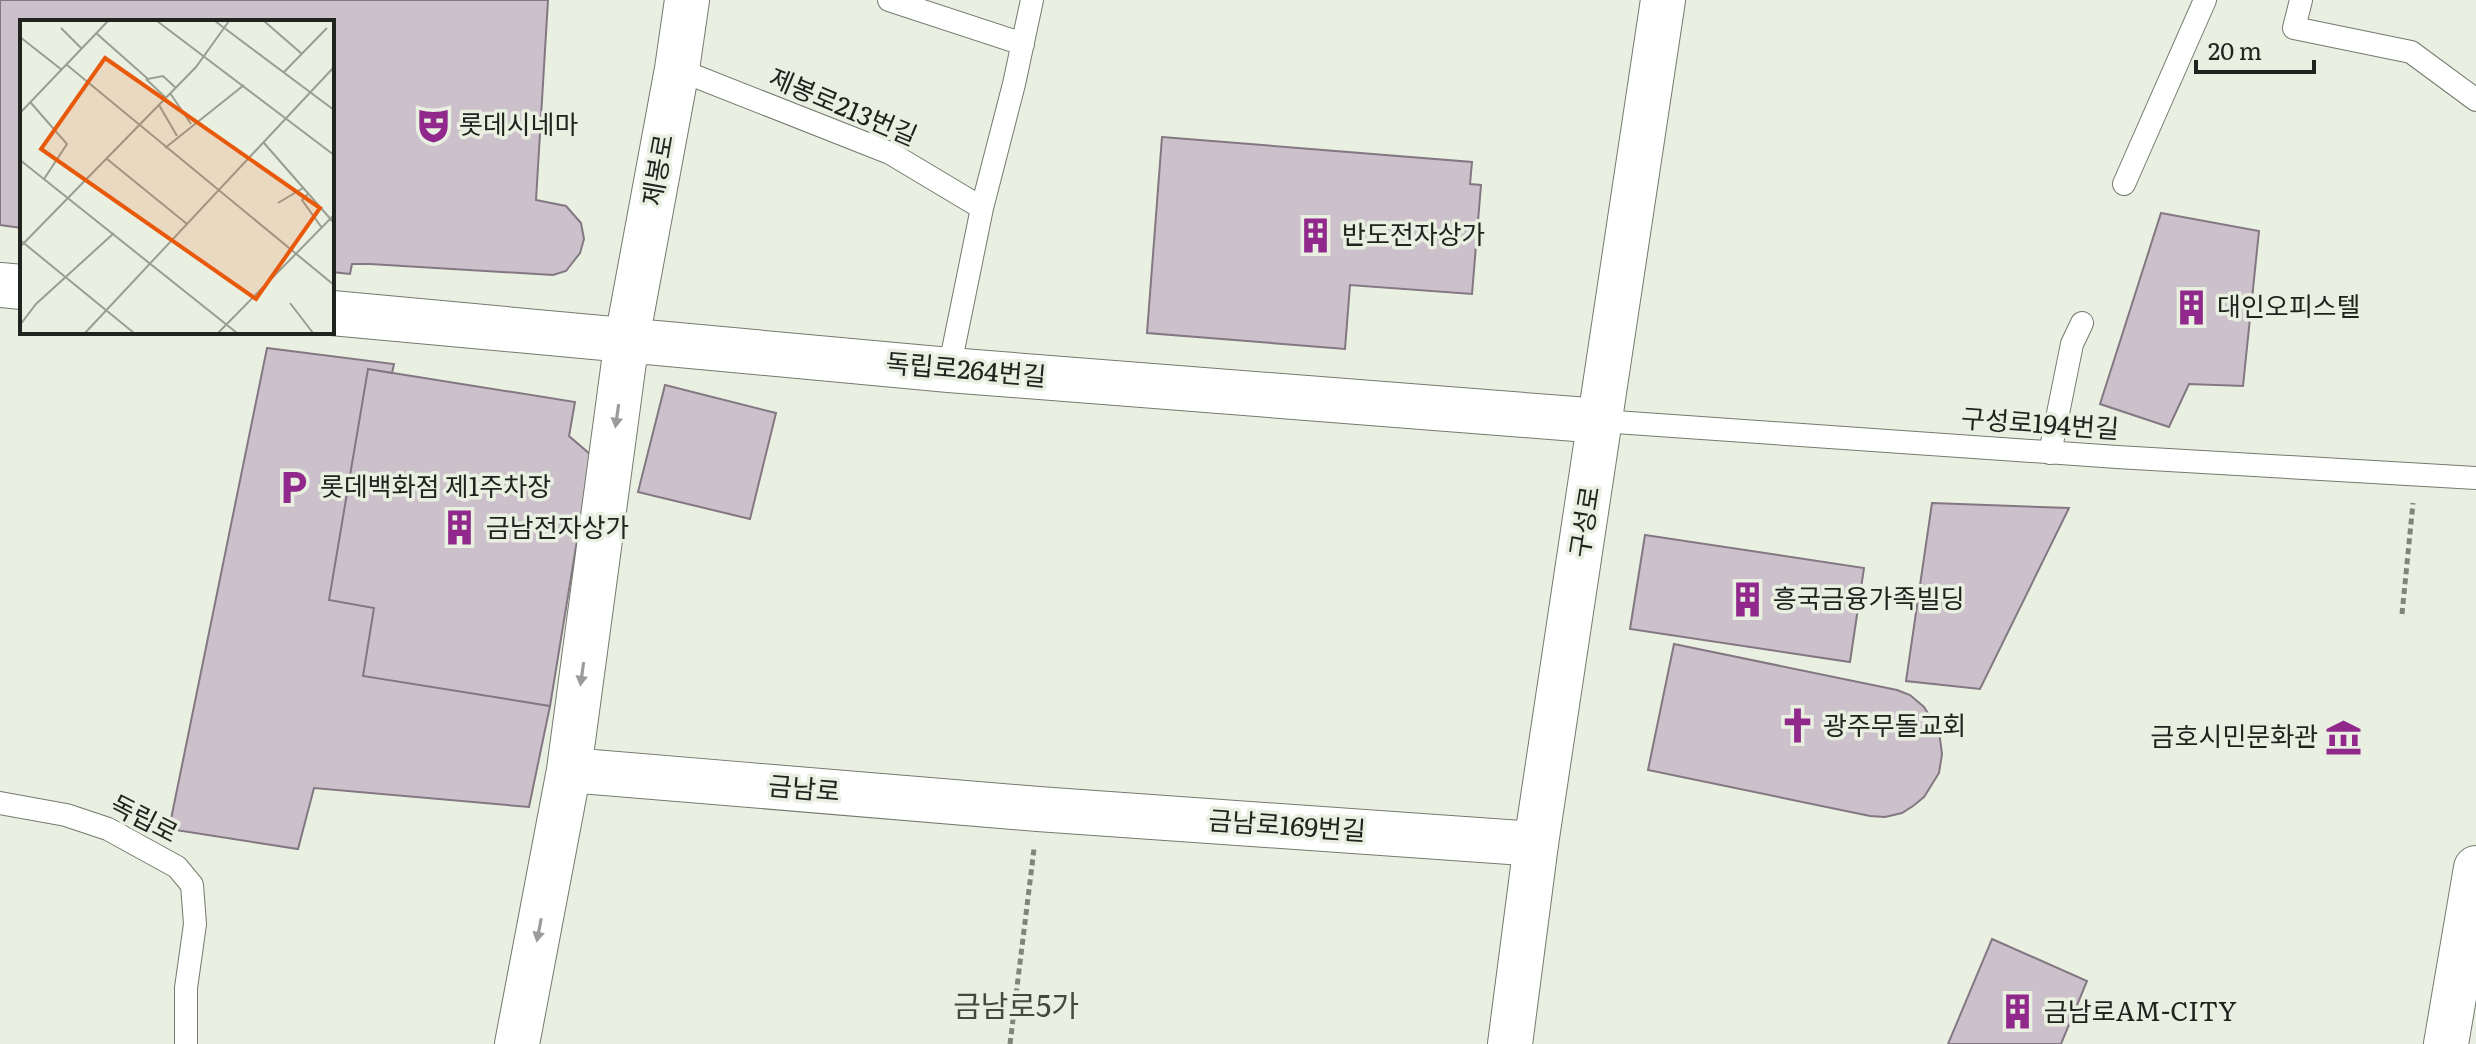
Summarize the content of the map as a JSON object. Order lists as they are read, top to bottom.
{
  "streets": {
    "street": [
      "제봉로",
      "독립로264번길",
      "구성로",
      "금남로",
      "금남로169번길"
    ],
    "lane": ["제봉로213번길", "구성로194번길", "독립로"]
  },
  "crossings": [
    ["제봉로213번길", "제봉로"],
    ["제봉로", "독립로264번길"],
    ["독립로264번길", "구성로194번길"],
    ["독립로264번길", "구성로"],
    ["구성로194번길", "구성로"],
    ["구성로", "금남로169번길"],
    ["금남로", "금남로169번길"]
  ],
  "districts": ["금남로5가"],
  "places": {
    "theatre": ["롯데시네마"],
    "building": [
      "반도전자상가",
      "대인오피스텔",
      "금남전자상가",
      "흥국금융가족빌딩",
      "금남로AM-CITY"
    ],
    "parking": ["롯데백화점 제1주차장"],
    "church": ["광주무돌교회"],
    "museum": ["금호시민문화관"]
  },
  "scale_bar": "20 m"
}
